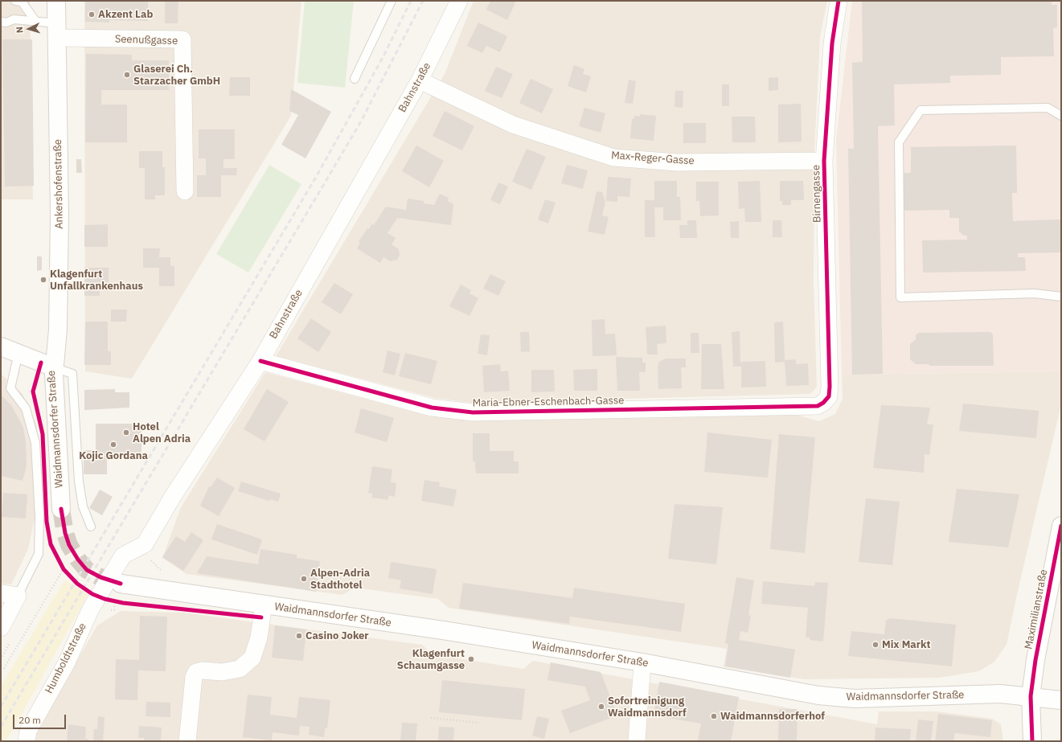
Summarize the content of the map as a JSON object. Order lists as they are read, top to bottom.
{
  "streets": {
    "street": [
      "Seenußgasse",
      "Bahnstraße",
      "Max-Reger-Gasse",
      "Ankershofenstraße",
      "Birnengasse",
      "Maria-Ebner-Eschenbach-Gasse",
      "Waidmannsdorfer Straße",
      "Maximilianstraße",
      "Humboldtstraße"
    ]
  },
  "crossings": [
    ["Seenußgasse", "Ankershofenstraße"],
    ["Bahnstraße", "Max-Reger-Gasse"],
    ["Bahnstraße", "Maria-Ebner-Eschenbach-Gasse"],
    ["Bahnstraße", "Humboldtstraße"],
    ["Max-Reger-Gasse", "Birnengasse"],
    ["Ankershofenstraße", "Waidmannsdorfer Straße"],
    ["Birnengasse", "Maria-Ebner-Eschenbach-Gasse"],
    ["Waidmannsdorfer Straße", "Maximilianstraße"]
  ],
  "places": [
    "Akzent Lab",
    "Glaserei Ch. Starzacher GmbH",
    "Klagenfurt Unfallkrankenhaus",
    "Hotel Alpen Adria",
    "Kojic Gordana",
    "Alpen-Adria Stadthotel",
    "Casino Joker",
    "Mix Markt",
    "Klagenfurt Schaumgasse",
    "Sofortreinigung Waidmannsdorf",
    "Waidmannsdorferhof"
  ],
  "scale_bar": "20 m",
  "north": "left"
}
